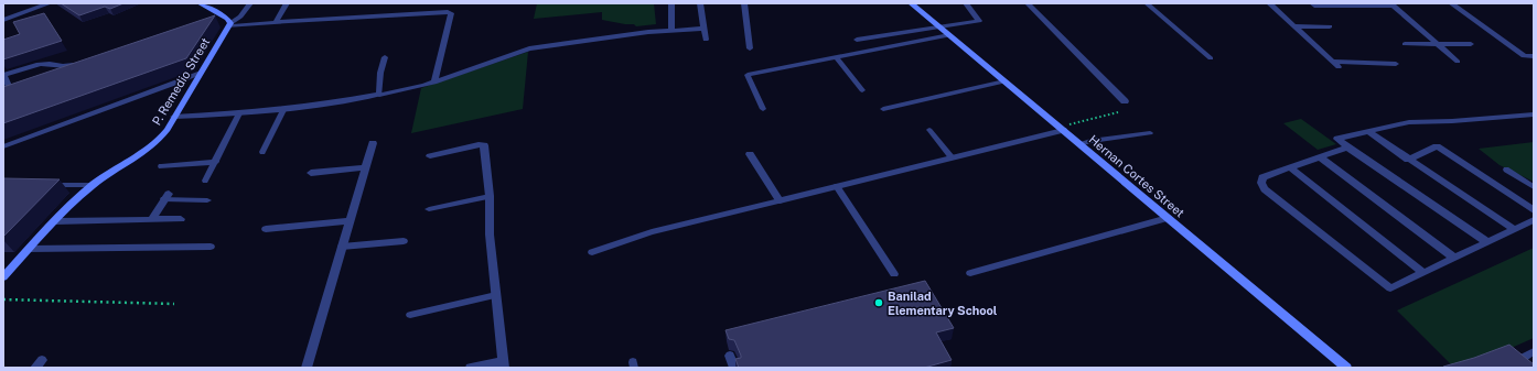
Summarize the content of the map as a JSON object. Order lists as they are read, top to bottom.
{
  "streets": {
    "main road": ["P. Remedio Street", "Hernan Cortes Street"]
  },
  "places": ["Banilad Elementary School"]
}
